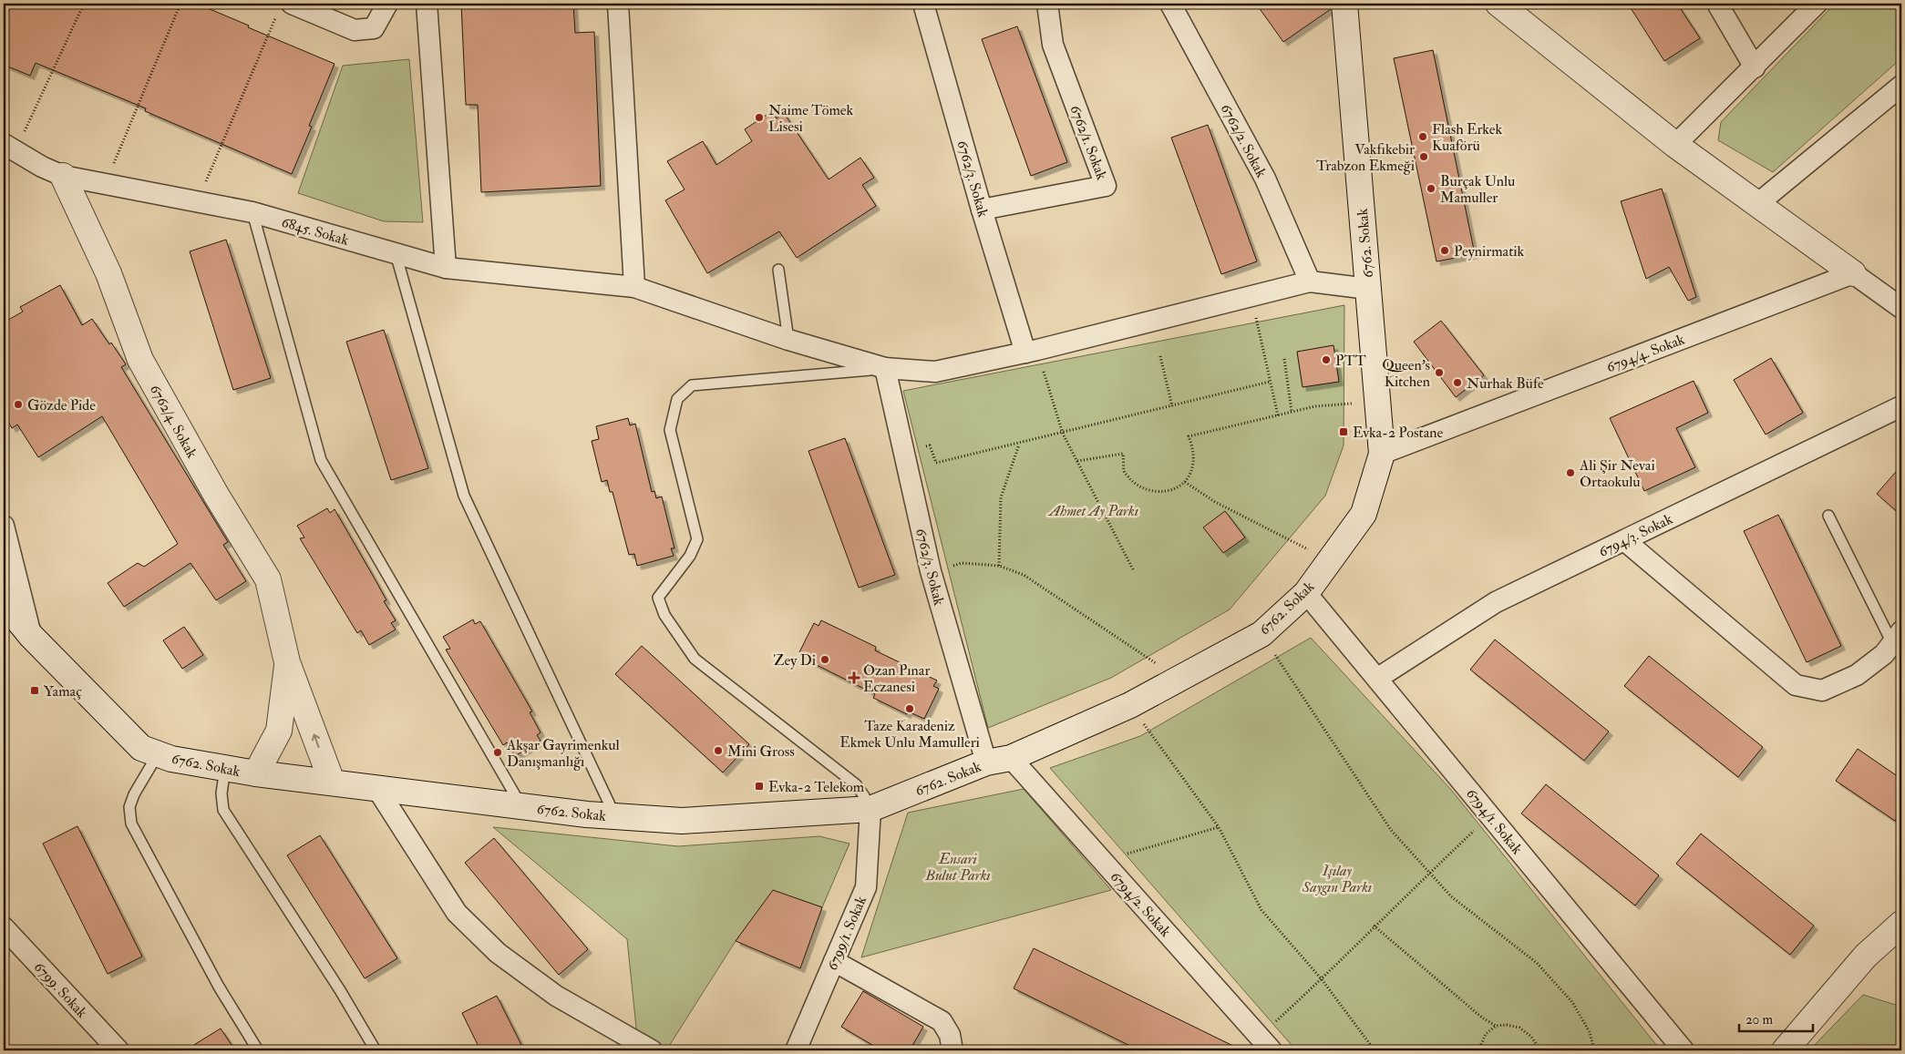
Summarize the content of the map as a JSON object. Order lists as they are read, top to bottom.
{
  "streets": {
    "main road": ["6762. Sokak", "6762/4. Sokak"],
    "street": [
      "6762/2. Sokak",
      "6762/1. Sokak",
      "6762/3. Sokak",
      "6845. Sokak",
      "6794/4. Sokak",
      "6794/3. Sokak",
      "6794/1. Sokak",
      "6794/2. Sokak",
      "6799/1. Sokak",
      "6799. Sokak"
    ]
  },
  "crossings": [
    ["6762/2. Sokak", "6845. Sokak"],
    ["6762/1. Sokak", "6762/3. Sokak"],
    ["6762/3. Sokak", "6845. Sokak"],
    ["6762/3. Sokak", "6762. Sokak"],
    ["6845. Sokak", "6762/4. Sokak"],
    ["6762. Sokak", "6794/4. Sokak"],
    ["6762. Sokak", "6762/4. Sokak"],
    ["6762. Sokak", "6794/1. Sokak"],
    ["6762. Sokak", "6794/2. Sokak"],
    ["6762. Sokak", "6799/1. Sokak"],
    ["6794/3. Sokak", "6794/1. Sokak"]
  ],
  "parks": ["Ahmet Ay Parkı", "Ensari Bulut Parkı", "Işılay Saygın Parkı"],
  "places": {
    "other": [
      "Naime Tömek Lisesi",
      "Flash Erkek Kuaförü",
      "Vakfıkebir Trabzon Ekmeği",
      "Burçak Unlu Mamuller",
      "Peynirmatik",
      "PTT",
      "Queen's Kitchen",
      "Nurhak Büfe",
      "Gözde Pide",
      "Ali Şir Nevai Ortaokulu",
      "Zey Di",
      "Taze Karadeniz Ekmek Unlu Mamulleri",
      "Mini Gross",
      "Akşar Gayrimenkul Danışmanlığı"
    ],
    "transit": ["Evka-2 Postane", "Yamaç", "Evka-2 Telekom"],
    "health": ["Ozan Pınar Eczanesi"]
  },
  "scale_bar": "20 m"
}
